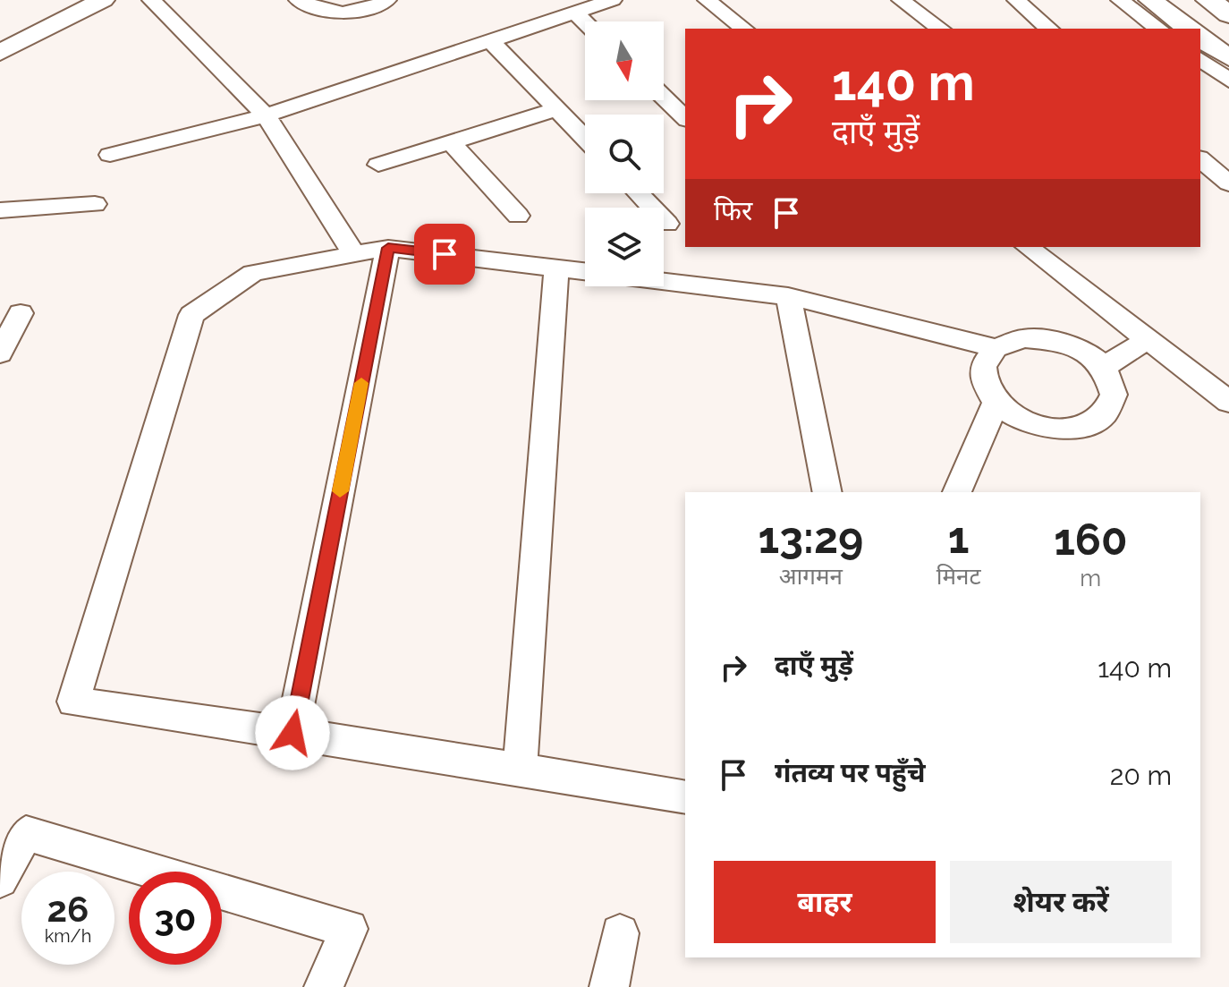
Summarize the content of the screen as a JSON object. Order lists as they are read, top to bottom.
{
  "north": "bottom",
  "page": {
    "turn": ["140 m", "दाएँ मुड़ें"],
    "then": "फिर",
    "eta": [
      "13:29",
      "आगमन",
      "1",
      "मिनट",
      "160",
      "m"
    ],
    "list": [
      {
        "name": "दाएँ मुड़ें",
        "value": "140 m"
      },
      {
        "name": "गंतव्य पर पहुँचे",
        "value": "20 m"
      }
    ],
    "buttons": ["बाहर", "शेयर करें"],
    "speed": "26 km/h",
    "limit": "30"
  }
}
